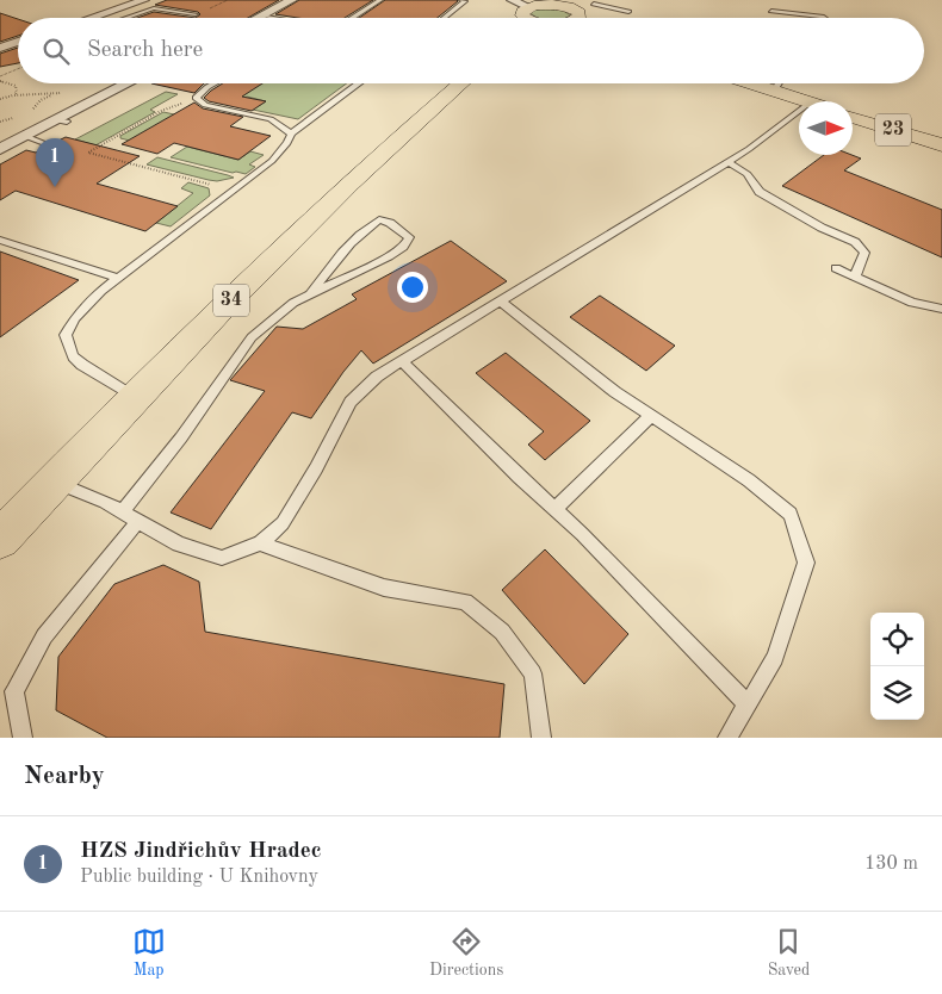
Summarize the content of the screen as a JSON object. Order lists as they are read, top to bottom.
{
  "streets": {
    "main road": ["23", "34"]
  },
  "north": "right",
  "page": {
    "search": "Search here",
    "pins": "1",
    "heading": "Nearby",
    "list": [
      {
        "mark": "1",
        "name": "HZS Jindřichův Hradec",
        "note": "Public building · U Knihovny",
        "value": "130 m"
      }
    ],
    "nav": ["Map", "Directions", "Saved"]
  }
}
